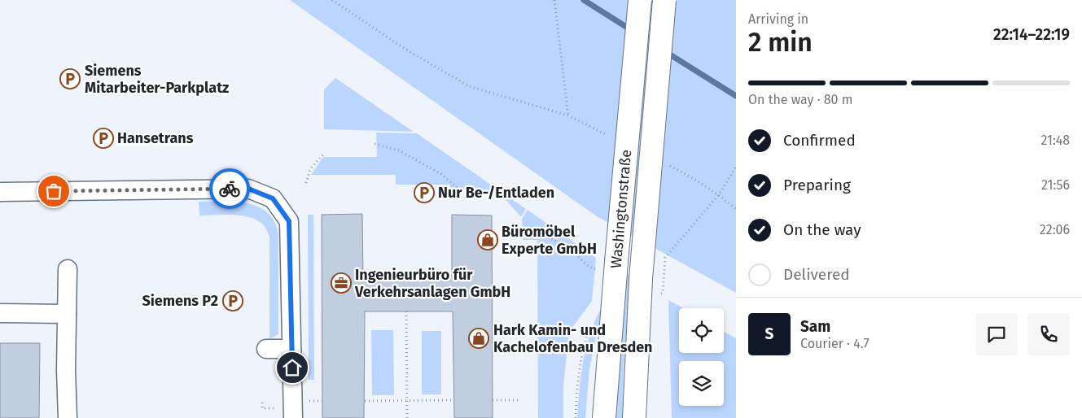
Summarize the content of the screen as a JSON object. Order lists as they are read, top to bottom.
{
  "streets": {
    "main road": ["Washingtonstraße"]
  },
  "places": {
    "parking": [
      "Siemens Mitarbeiter-Parkplatz",
      "Hansetrans",
      "Nur Be-/Entladen",
      "Siemens P2"
    ],
    "shop": ["Büromöbel Experte GmbH", "Hark Kamin- und Kachelofenbau Dresden"],
    "office": ["Ingenieurbüro für Verkehrsanlagen GmbH"]
  },
  "page": {
    "heading": ["2 min", "Arriving in", "22:14–22:19"],
    "panel": ["Sam", "Courier · 4.7"],
    "bar": "On the way · 80 m",
    "list": [
      ["Confirmed", "21:48"],
      ["Preparing", "21:56"],
      ["On the way", "22:06"],
      "Delivered"
    ],
    "round": "S"
  }
}
